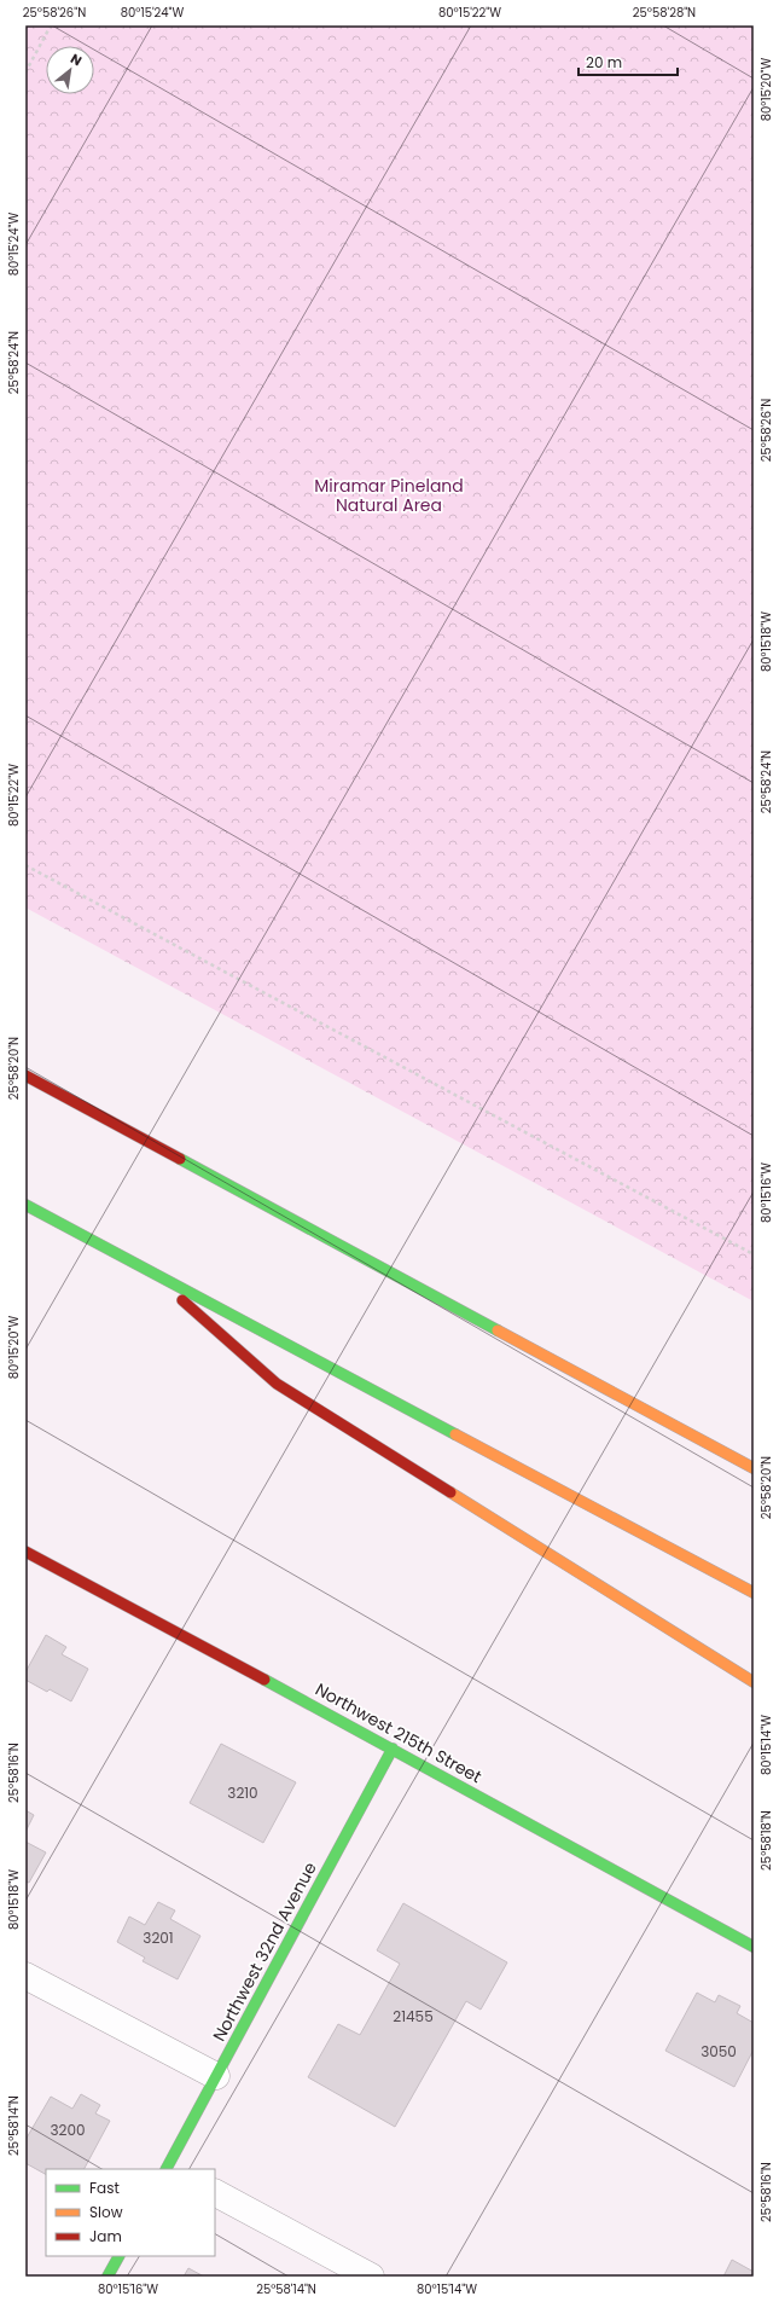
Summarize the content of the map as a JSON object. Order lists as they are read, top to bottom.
{
  "streets": {
    "main road": ["Northwest 215th Street", "Northwest 32nd Avenue"]
  },
  "crossings": [
    ["Northwest 215th Street", "Northwest 32nd Avenue"]
  ],
  "parks": ["Miramar Pineland Natural Area"],
  "house_numbers": [
    "3210",
    "3201",
    "21455",
    "3050",
    "3200"
  ],
  "legend": ["Fast", "Slow", "Jam"],
  "scale_bar": "20 m",
  "north": "top right",
  "coordinates": [
    "25°58'26\"N",
    "80°15'24\"W",
    "80°15'22\"W",
    "25°58'28\"N",
    "80°15'20\"W",
    "25°58'24\"N",
    "80°15'18\"W",
    "25°58'20\"N",
    "80°15'16\"W",
    "80°15'14\"W",
    "25°58'16\"N",
    "25°58'18\"N",
    "25°58'14\"N"
  ]
}
